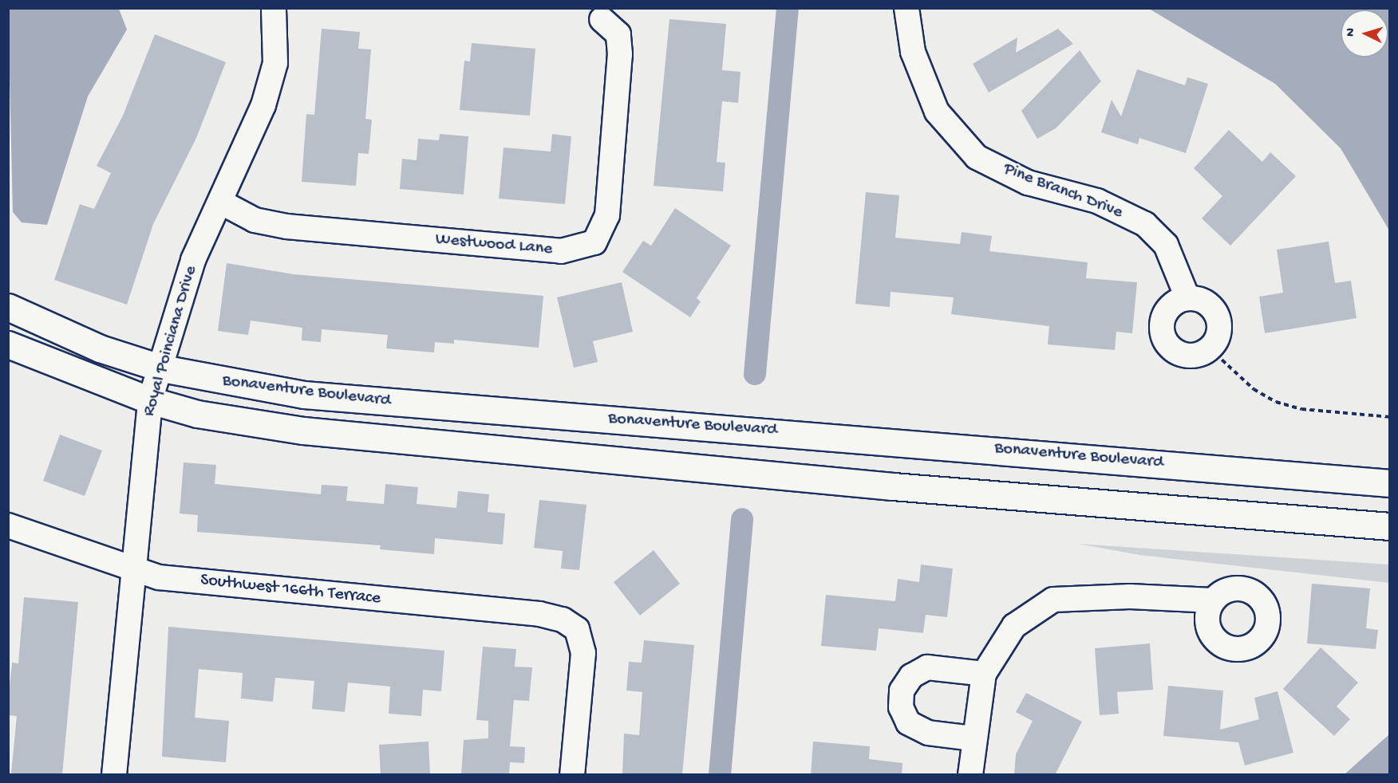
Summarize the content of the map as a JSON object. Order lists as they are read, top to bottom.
{
  "streets": {
    "main road": ["Bonaventure Boulevard"],
    "street": [
      "Pine Branch Drive",
      "Westwood Lane",
      "Royal Poinciana Drive",
      "Southwest 166th Terrace"
    ]
  },
  "crossings": [
    ["Westwood Lane", "Royal Poinciana Drive"],
    ["Royal Poinciana Drive", "Bonaventure Boulevard"],
    ["Royal Poinciana Drive", "Southwest 166th Terrace"]
  ],
  "north": "left"
}
